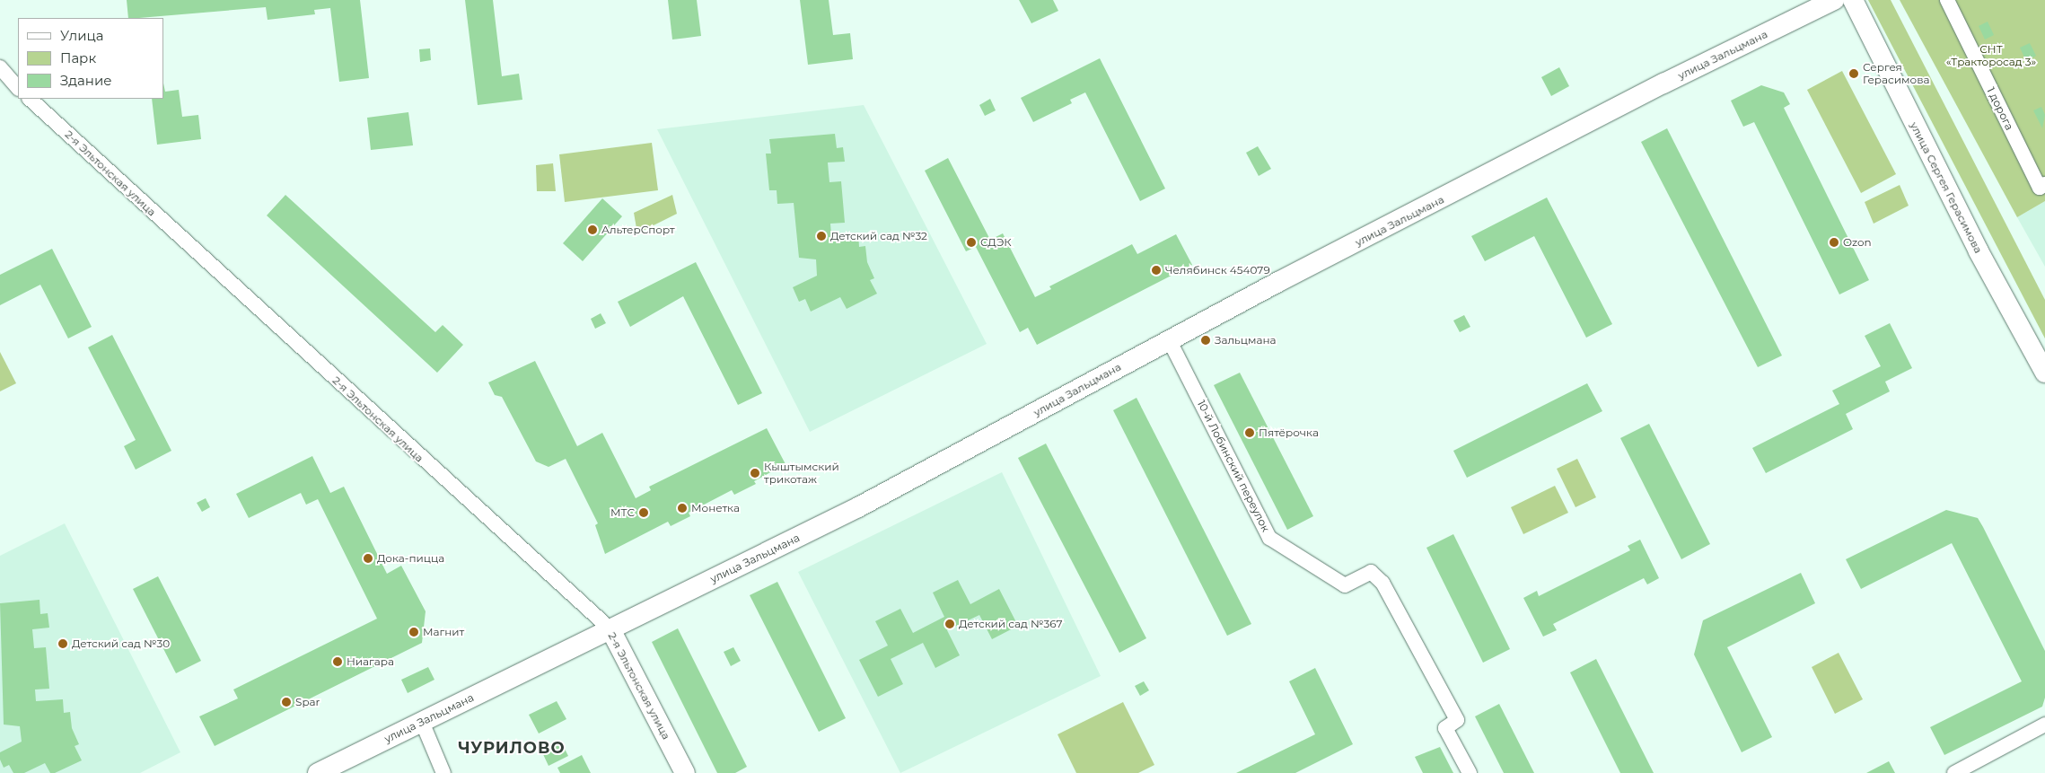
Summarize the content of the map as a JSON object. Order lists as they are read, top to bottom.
{
  "streets": {
    "street": [
      "улица Зальцмана",
      "1 дорога",
      "2-я Эльтонская улица",
      "улица Сергея Герасимова",
      "10-й Лобинский переулок"
    ]
  },
  "crossings": [
    ["улица Зальцмана", "2-я Эльтонская улица"],
    ["улица Зальцмана", "10-й Лобинский переулок"]
  ],
  "districts": ["ЧУРИЛОВО"],
  "parks": ["СНТ «Тракторосад 3»"],
  "places": [
    "Сергея Герасимова",
    "АльтерСпорт",
    "Детский сад №32",
    "СДЭК",
    "Ozon",
    "Челябинск 454079",
    "Зальцмана",
    "Пятёрочка",
    "Кыштымский трикотаж",
    "Монетка",
    "МТС",
    "Дока-пицца",
    "Детский сад №367",
    "Магнит",
    "Детский сад №30",
    "Ниагара",
    "Spar"
  ],
  "legend": ["Улица", "Парк", "Здание"]
}
